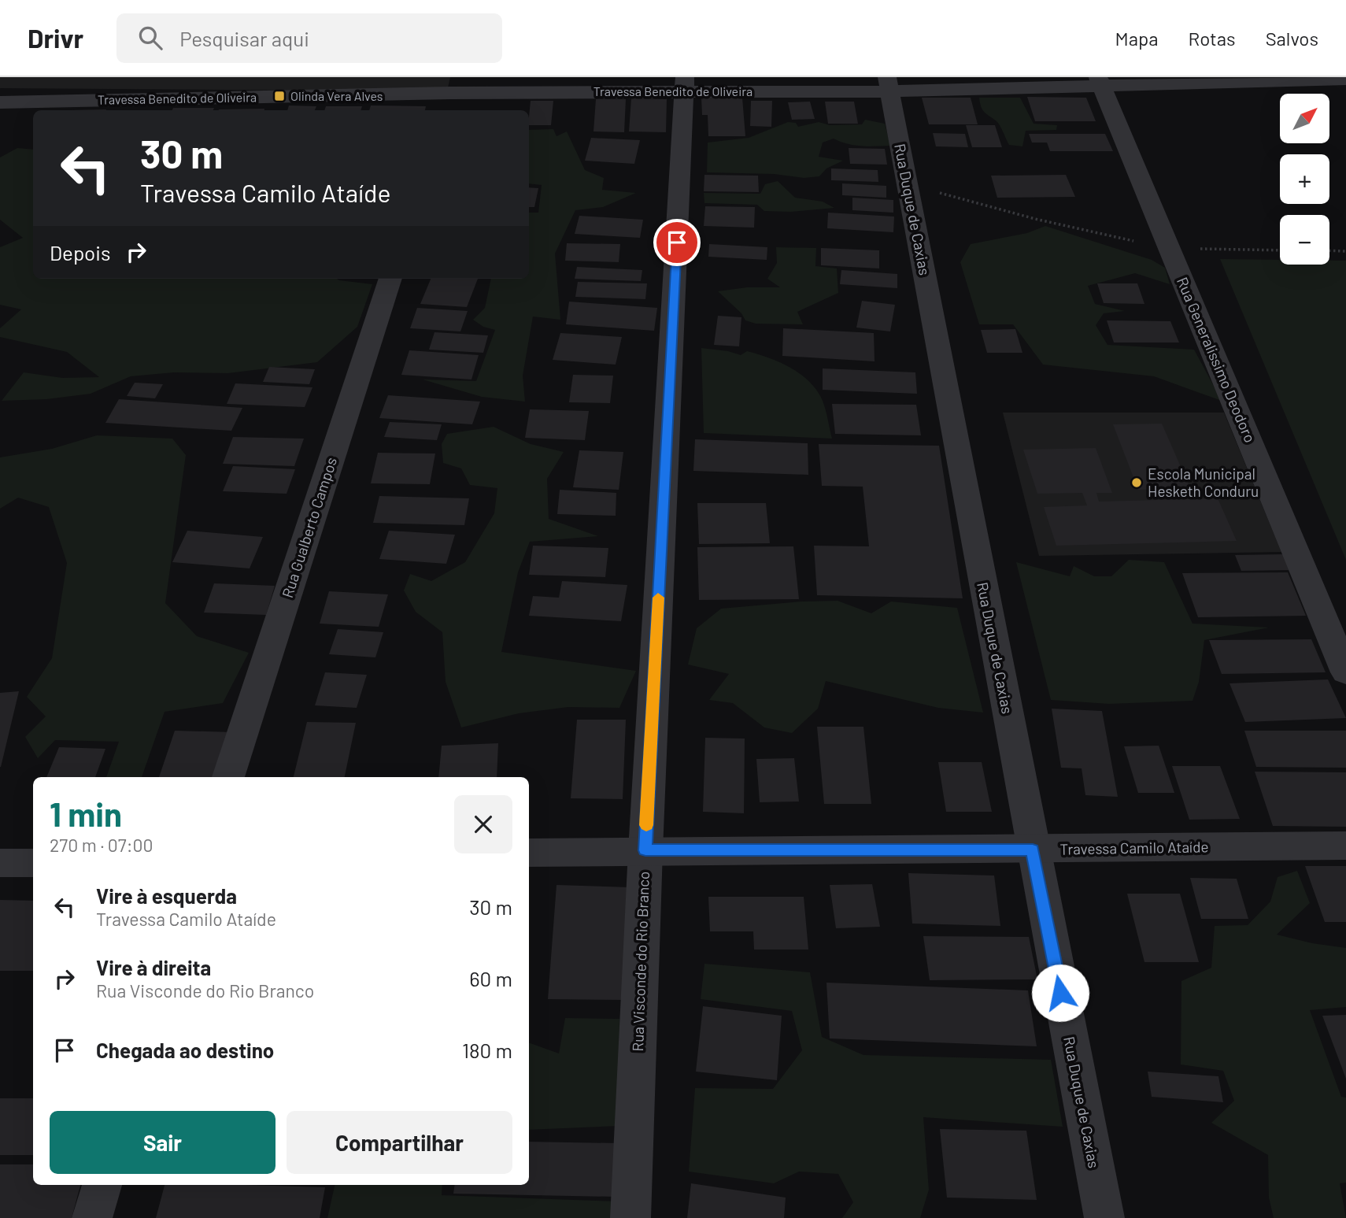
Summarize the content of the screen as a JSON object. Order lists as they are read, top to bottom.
{
  "streets": {
    "street": [
      "Travessa Benedito de Oliveira",
      "Rua Duque de Caxias",
      "Rua Generalissimo Deodoro",
      "Rua Gualberto Campos",
      "Travessa Camilo Ataíde",
      "Rua Visconde do Rio Branco"
    ]
  },
  "crossings": [
    ["Travessa Benedito de Oliveira", "Rua Duque de Caxias"],
    ["Travessa Benedito de Oliveira", "Rua Generalissimo Deodoro"],
    ["Travessa Benedito de Oliveira", "Rua Visconde do Rio Branco"],
    ["Rua Duque de Caxias", "Travessa Camilo Ataíde"],
    ["Travessa Camilo Ataíde", "Rua Visconde do Rio Branco"]
  ],
  "places": {
    "transit": ["Olinda Vera Alves"],
    "other": ["Escola Municipal Hesketh Conduru"]
  },
  "north": "top right",
  "page": {
    "header": "Drivr",
    "search": "Pesquisar aqui",
    "nav": ["Mapa", "Rotas", "Salvos"],
    "map_buttons": ["+", "−"],
    "turn": ["30 m", "Travessa Camilo Ataíde"],
    "then": "Depois",
    "heading": ["1 min", "270 m · 07:00"],
    "list": [
      {
        "name": "Vire à esquerda",
        "note": "Travessa Camilo Ataíde",
        "value": "30 m"
      },
      {
        "name": "Vire à direita",
        "note": "Rua Visconde do Rio Branco",
        "value": "60 m"
      },
      {
        "name": "Chegada ao destino",
        "value": "180 m"
      }
    ],
    "buttons": ["Sair", "Compartilhar"]
  }
}
